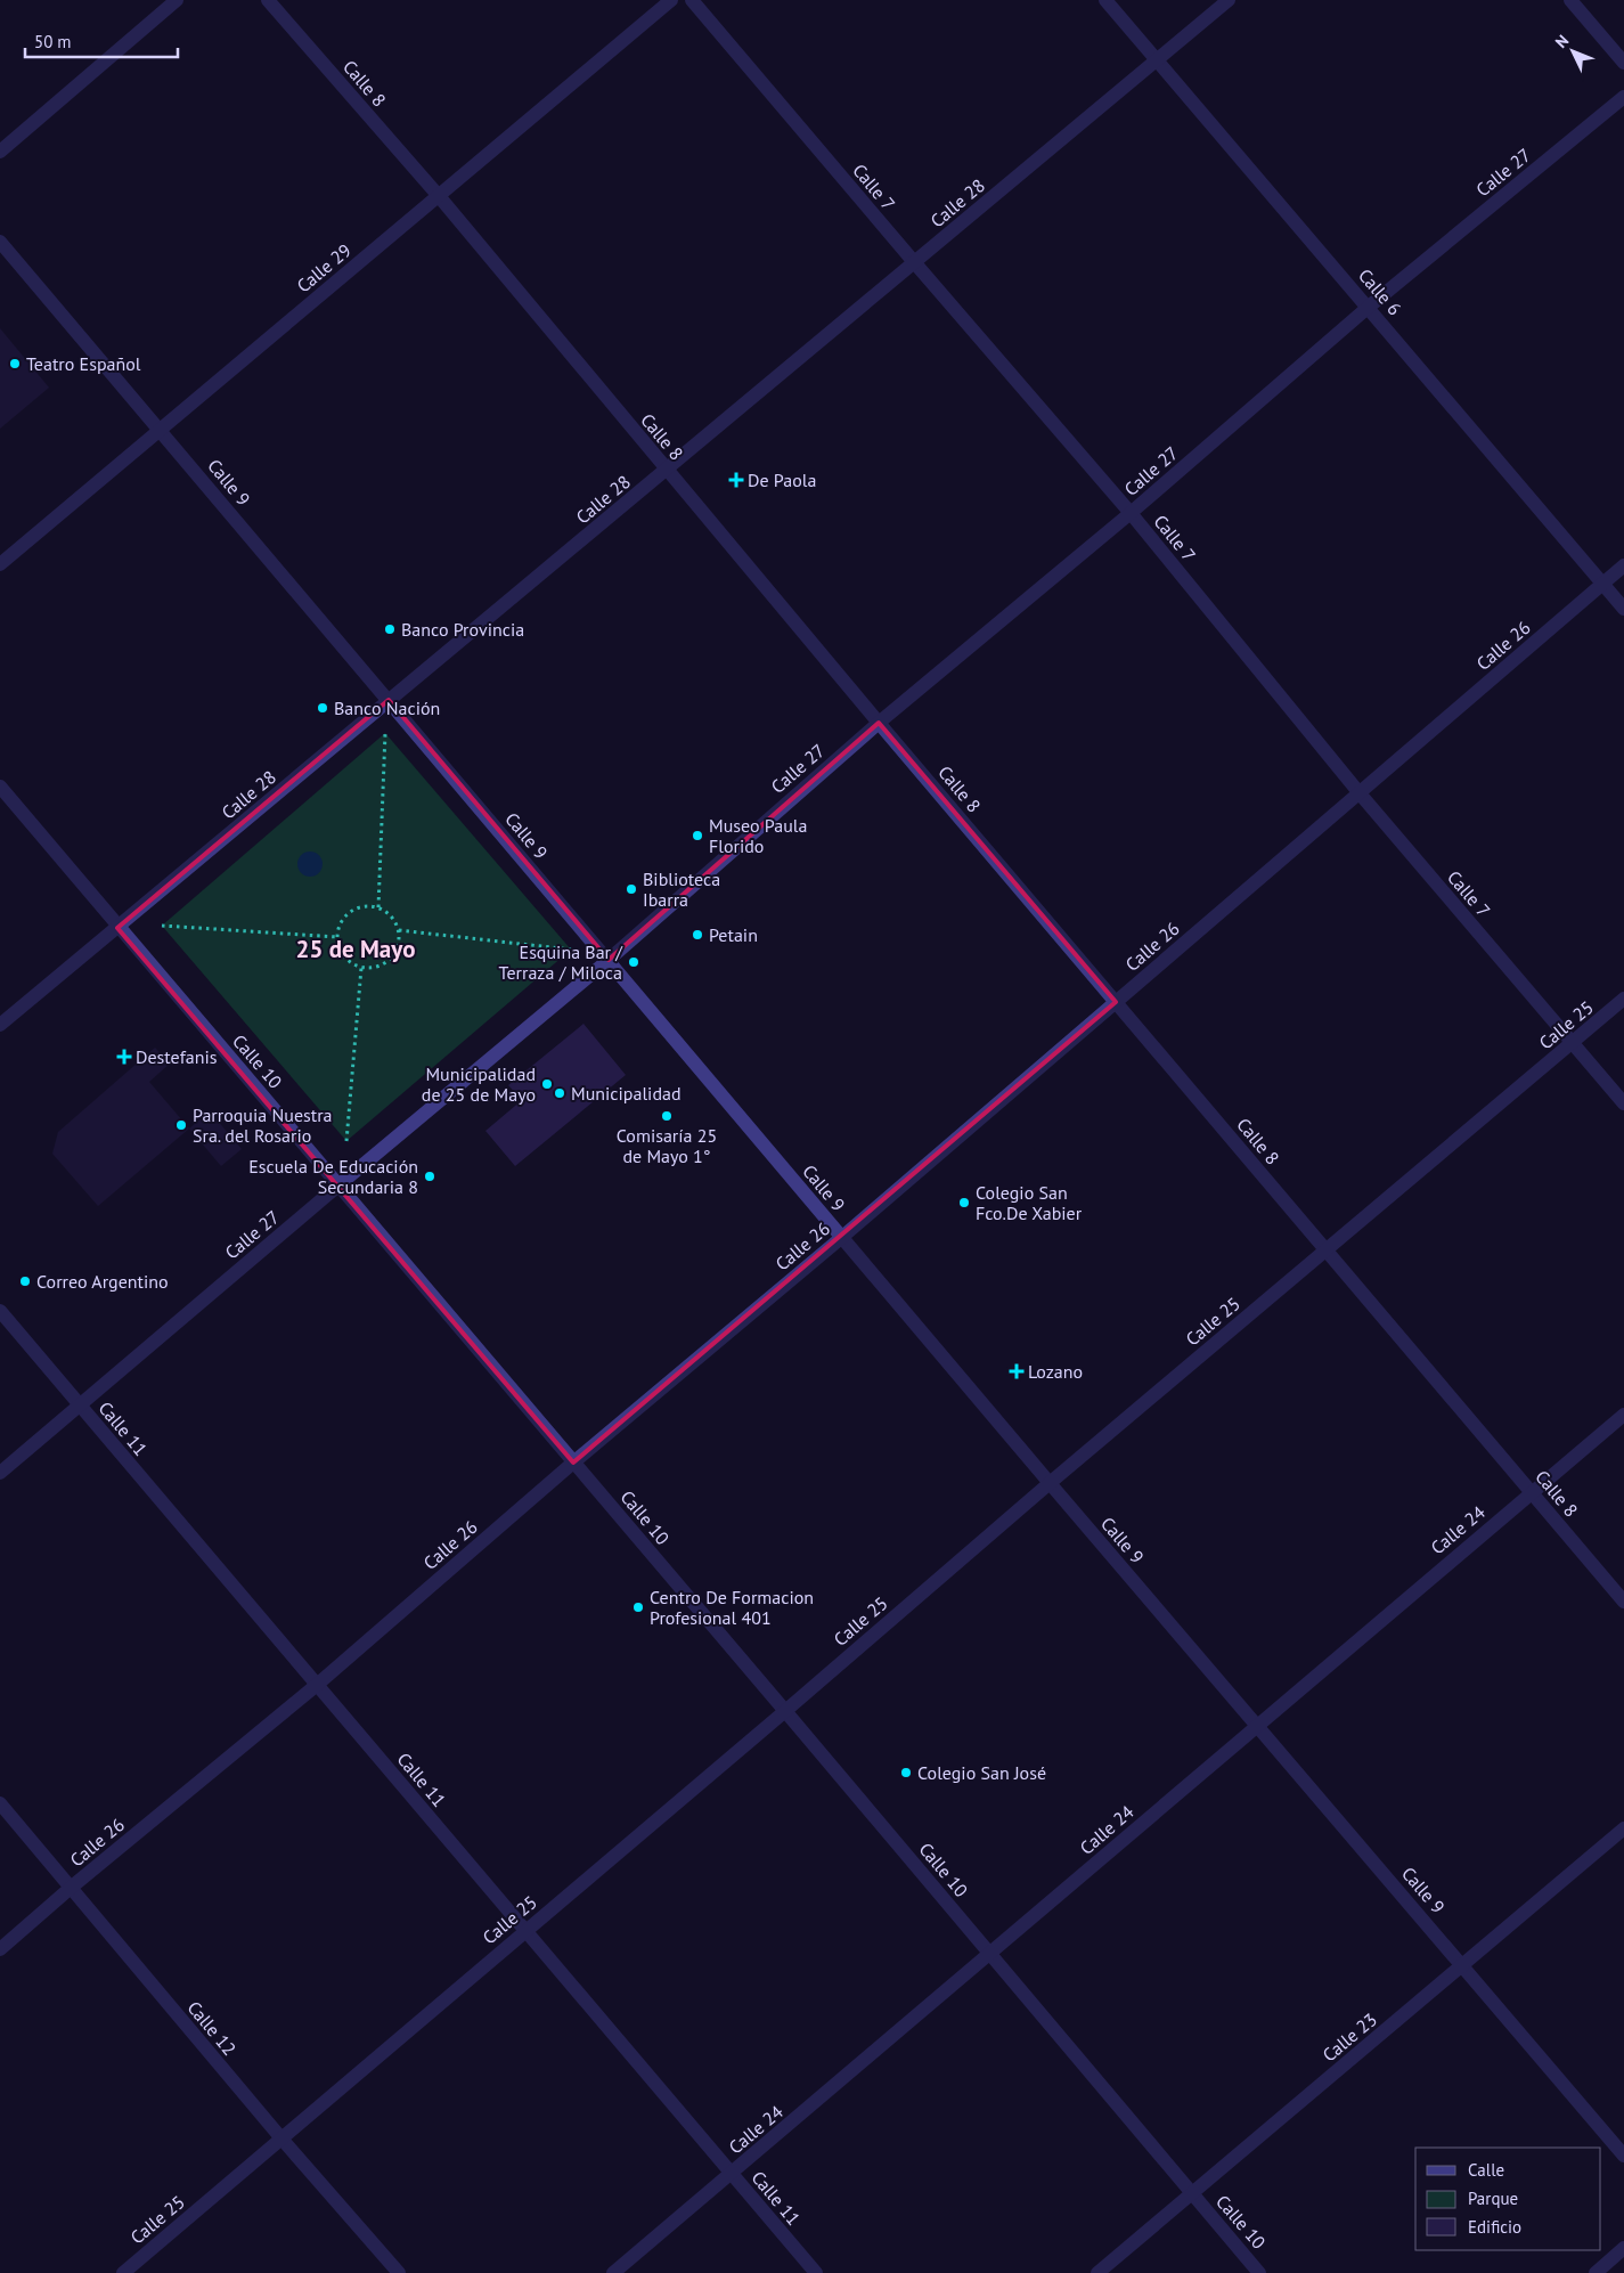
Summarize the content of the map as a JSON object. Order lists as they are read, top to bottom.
{
  "streets": {
    "street": [
      "Calle 8",
      "Calle 27",
      "Calle 7",
      "Calle 28",
      "Calle 29",
      "Calle 6",
      "Calle 9",
      "Calle 26",
      "Calle 25",
      "Calle 10",
      "Calle 11",
      "Calle 24",
      "Calle 12",
      "Calle 23"
    ]
  },
  "crossings": [
    ["Calle 8", "Calle 27"],
    ["Calle 8", "Calle 28"],
    ["Calle 8", "Calle 29"],
    ["Calle 8", "Calle 26"],
    ["Calle 8", "Calle 25"],
    ["Calle 8", "Calle 24"],
    ["Calle 27", "Calle 7"],
    ["Calle 27", "Calle 6"],
    ["Calle 27", "Calle 9"],
    ["Calle 27", "Calle 10"],
    ["Calle 27", "Calle 11"],
    ["Calle 7", "Calle 28"],
    ["Calle 7", "Calle 26"],
    ["Calle 7", "Calle 25"],
    ["Calle 28", "Calle 6"],
    ["Calle 28", "Calle 9"],
    ["Calle 28", "Calle 10"],
    ["Calle 29", "Calle 9"],
    ["Calle 6", "Calle 26"],
    ["Calle 9", "Calle 26"],
    ["Calle 9", "Calle 25"],
    ["Calle 9", "Calle 24"],
    ["Calle 9", "Calle 23"],
    ["Calle 26", "Calle 10"],
    ["Calle 26", "Calle 11"],
    ["Calle 26", "Calle 12"],
    ["Calle 25", "Calle 10"],
    ["Calle 25", "Calle 11"],
    ["Calle 25", "Calle 12"],
    ["Calle 10", "Calle 24"],
    ["Calle 10", "Calle 23"],
    ["Calle 11", "Calle 24"]
  ],
  "districts": ["25 de Mayo"],
  "places": {
    "other": [
      "Teatro Español",
      "Banco Provincia",
      "Banco Nación",
      "Museo Paula Florido",
      "Biblioteca Ibarra",
      "Petain",
      "Esquina Bar / Terraza / Miloca",
      "Municipalidad de 25 de Mayo",
      "Municipalidad",
      "Comisaría 25 de Mayo 1°",
      "Parroquia Nuestra Sra. del Rosario",
      "Escuela De Educación Secundaria 8",
      "Colegio San Fco.De Xabier",
      "Correo Argentino",
      "Centro De Formacion Profesional 401",
      "Colegio San José"
    ],
    "health": ["De Paola", "Destefanis", "Lozano"]
  },
  "legend": ["Calle", "Parque", "Edificio"],
  "scale_bar": "50 m",
  "north": "top left"
}
